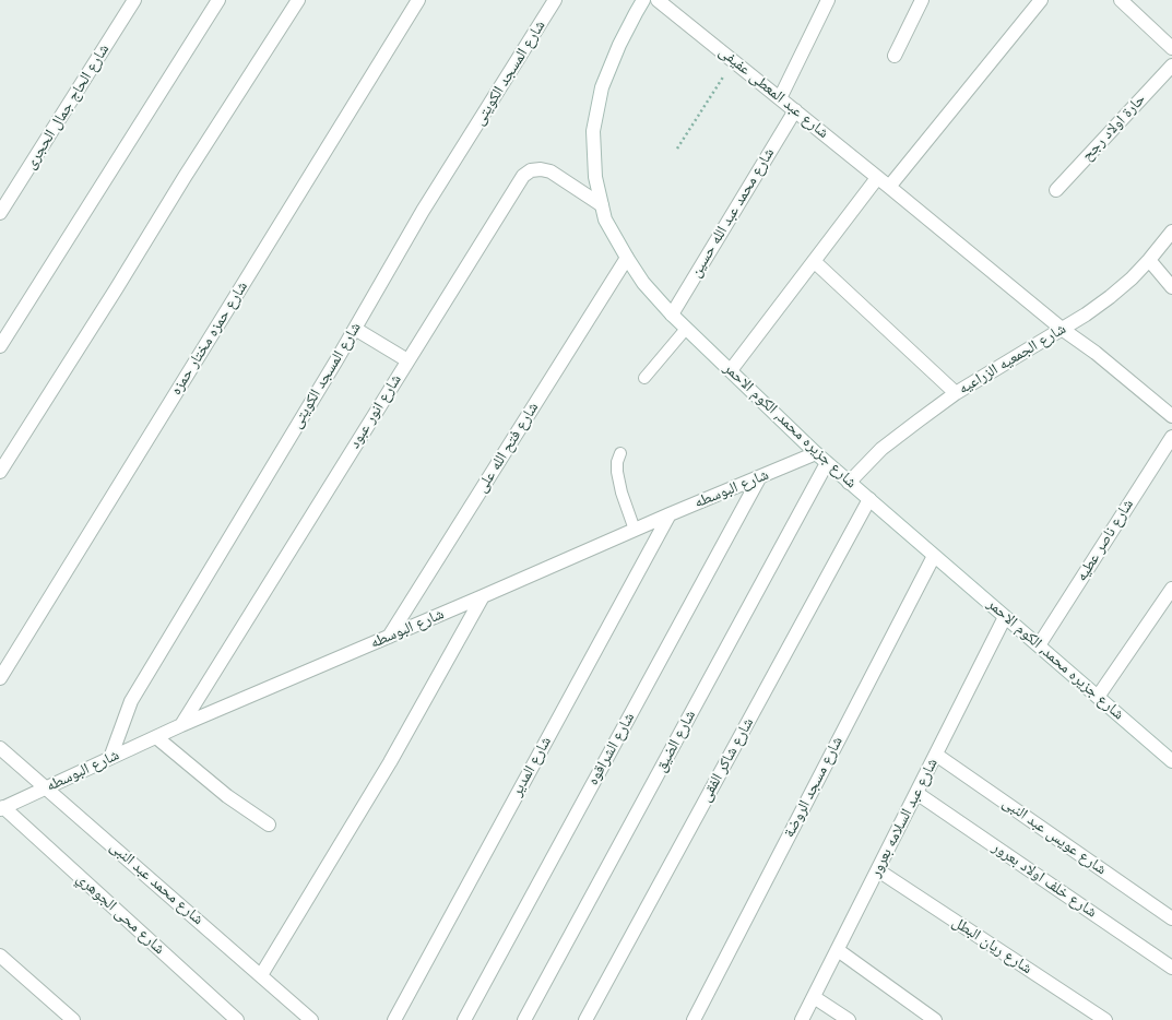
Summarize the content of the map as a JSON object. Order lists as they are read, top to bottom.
{
  "streets": {
    "street": [
      "شارع المسجد الكويتى",
      "شارع عبد المعطى عفيفى",
      "شارع الحاج جمال الحجرى",
      "حارة اولاد رجح",
      "شارع محمد عبد الله حسين",
      "شارع حمزه مختار حمزه",
      "شارع الجمعيه الزراعيه",
      "شارع انور عبود",
      "شارع جزيره محمد, الكوم الاحمر",
      "شارع فتح الله على",
      "شارع البوسطه",
      "شارع ناصر عطيه",
      "شارع الضيق",
      "شارع الشراقوه",
      "شارع شاكر الفقى",
      "شارع المدير",
      "شارع مسجد الروضة",
      "شارع عبد السلامه بعرور",
      "شارع عويس عبد النبى",
      "شارع خلف اولاد بعرور",
      "شارع محمد عبد النبى",
      "شارع محى الجوهري",
      "شارع ريان البطل"
    ]
  },
  "crossings": [
    ["شارع المسجد الكويتى", "شارع البوسطه"],
    ["شارع عبد المعطى عفيفى", "شارع محمد عبد الله حسين"],
    ["شارع عبد المعطى عفيفى", "شارع الجمعيه الزراعيه"],
    ["شارع محمد عبد الله حسين", "شارع جزيره محمد, الكوم الاحمر"],
    ["شارع الجمعيه الزراعيه", "شارع جزيره محمد, الكوم الاحمر"],
    ["شارع انور عبود", "شارع جزيره محمد, الكوم الاحمر"],
    ["شارع انور عبود", "شارع البوسطه"],
    ["شارع جزيره محمد, الكوم الاحمر", "شارع فتح الله على"],
    ["شارع جزيره محمد, الكوم الاحمر", "شارع البوسطه"],
    ["شارع جزيره محمد, الكوم الاحمر", "شارع ناصر عطيه"],
    ["شارع جزيره محمد, الكوم الاحمر", "شارع الضيق"],
    ["شارع جزيره محمد, الكوم الاحمر", "شارع شاكر الفقى"],
    ["شارع جزيره محمد, الكوم الاحمر", "شارع مسجد الروضة"],
    ["شارع جزيره محمد, الكوم الاحمر", "شارع عبد السلامه بعرور"],
    ["شارع فتح الله على", "شارع البوسطه"],
    ["شارع البوسطه", "شارع الشراقوه"],
    ["شارع البوسطه", "شارع المدير"],
    ["شارع البوسطه", "شارع محمد عبد النبى"],
    ["شارع البوسطه", "شارع محى الجوهري"],
    ["شارع عبد السلامه بعرور", "شارع عويس عبد النبى"],
    ["شارع عبد السلامه بعرور", "شارع خلف اولاد بعرور"],
    ["شارع عبد السلامه بعرور", "شارع ريان البطل"]
  ]
}
